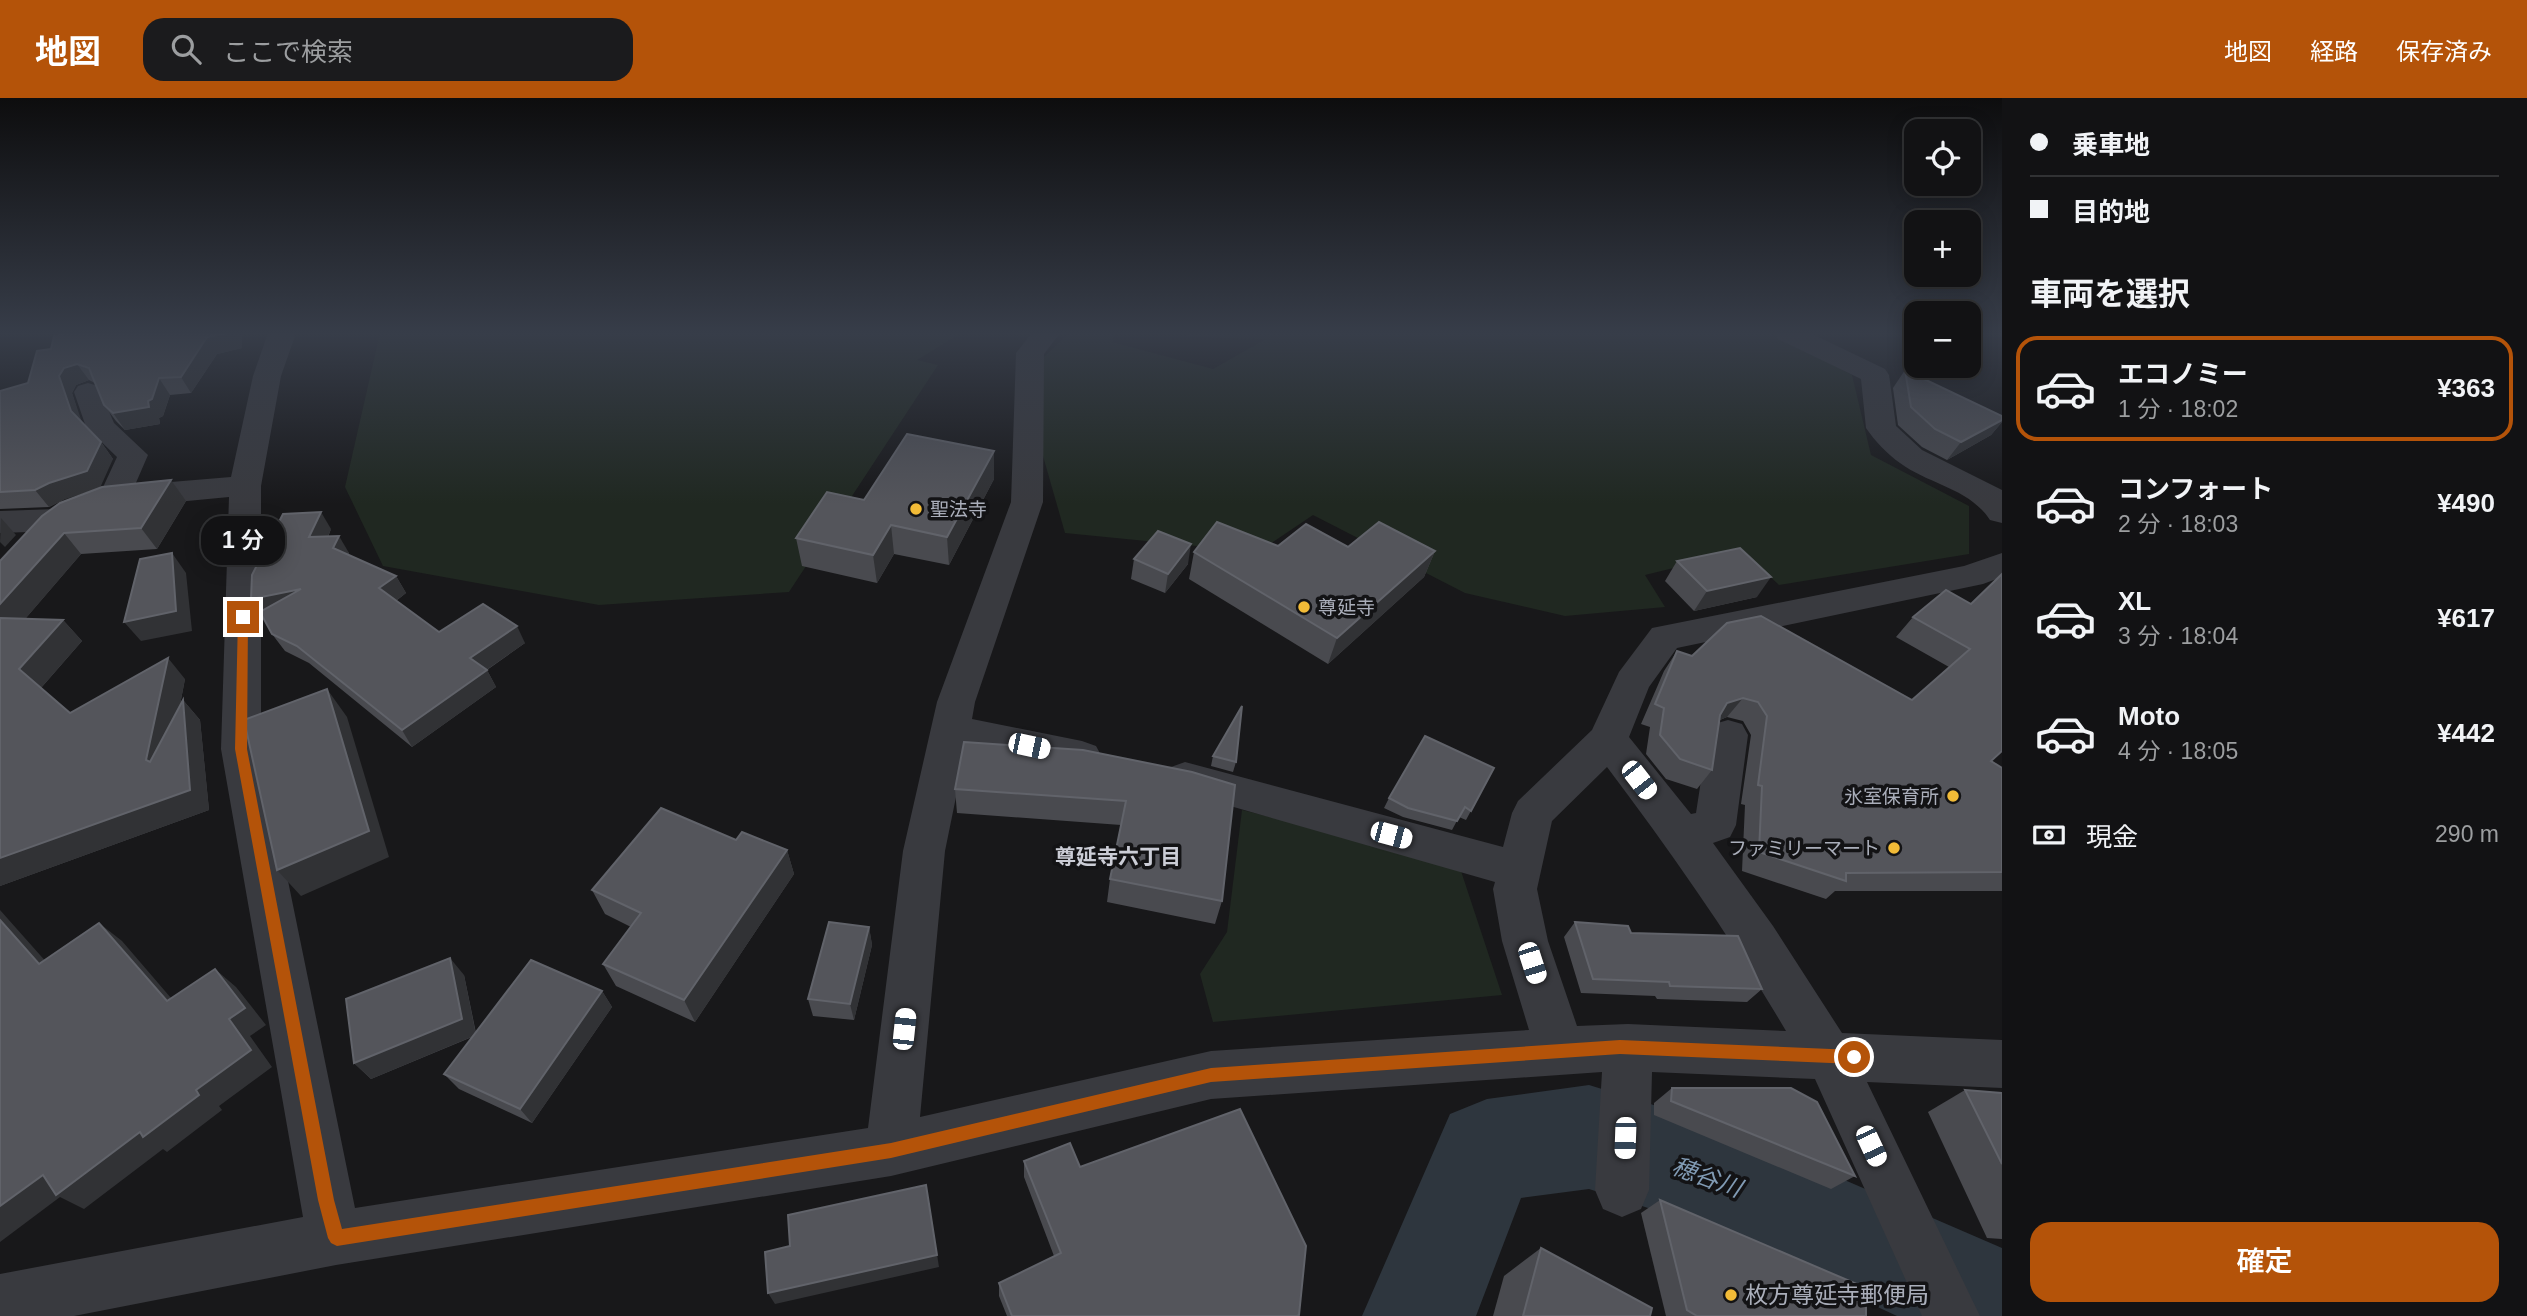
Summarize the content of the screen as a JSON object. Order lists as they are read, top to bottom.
{
  "districts": ["尊延寺六丁目"],
  "water": ["穂谷川"],
  "places": [
    "聖法寺",
    "尊延寺",
    "氷室保育所",
    "ファミリーマート",
    "枚方尊延寺郵便局"
  ],
  "page": {
    "header": "地図",
    "search": "ここで検索",
    "nav": ["地図", "経路", "保存済み"],
    "banner": ["乗車地", "目的地"],
    "map_buttons": ["+", "−"],
    "heading": "車両を選択",
    "list": [
      {
        "name": "エコノミー",
        "note": "1 分 · 18:02",
        "value": "¥363"
      },
      {
        "name": "コンフォート",
        "note": "2 分 · 18:03",
        "value": "¥490"
      },
      {
        "name": "XL",
        "note": "3 分 · 18:04",
        "value": "¥617"
      },
      {
        "name": "Moto",
        "note": "4 分 · 18:05",
        "value": "¥442"
      }
    ],
    "bubble": "1 分",
    "pay": ["現金", "290 m"],
    "buttons": "確定"
  }
}
